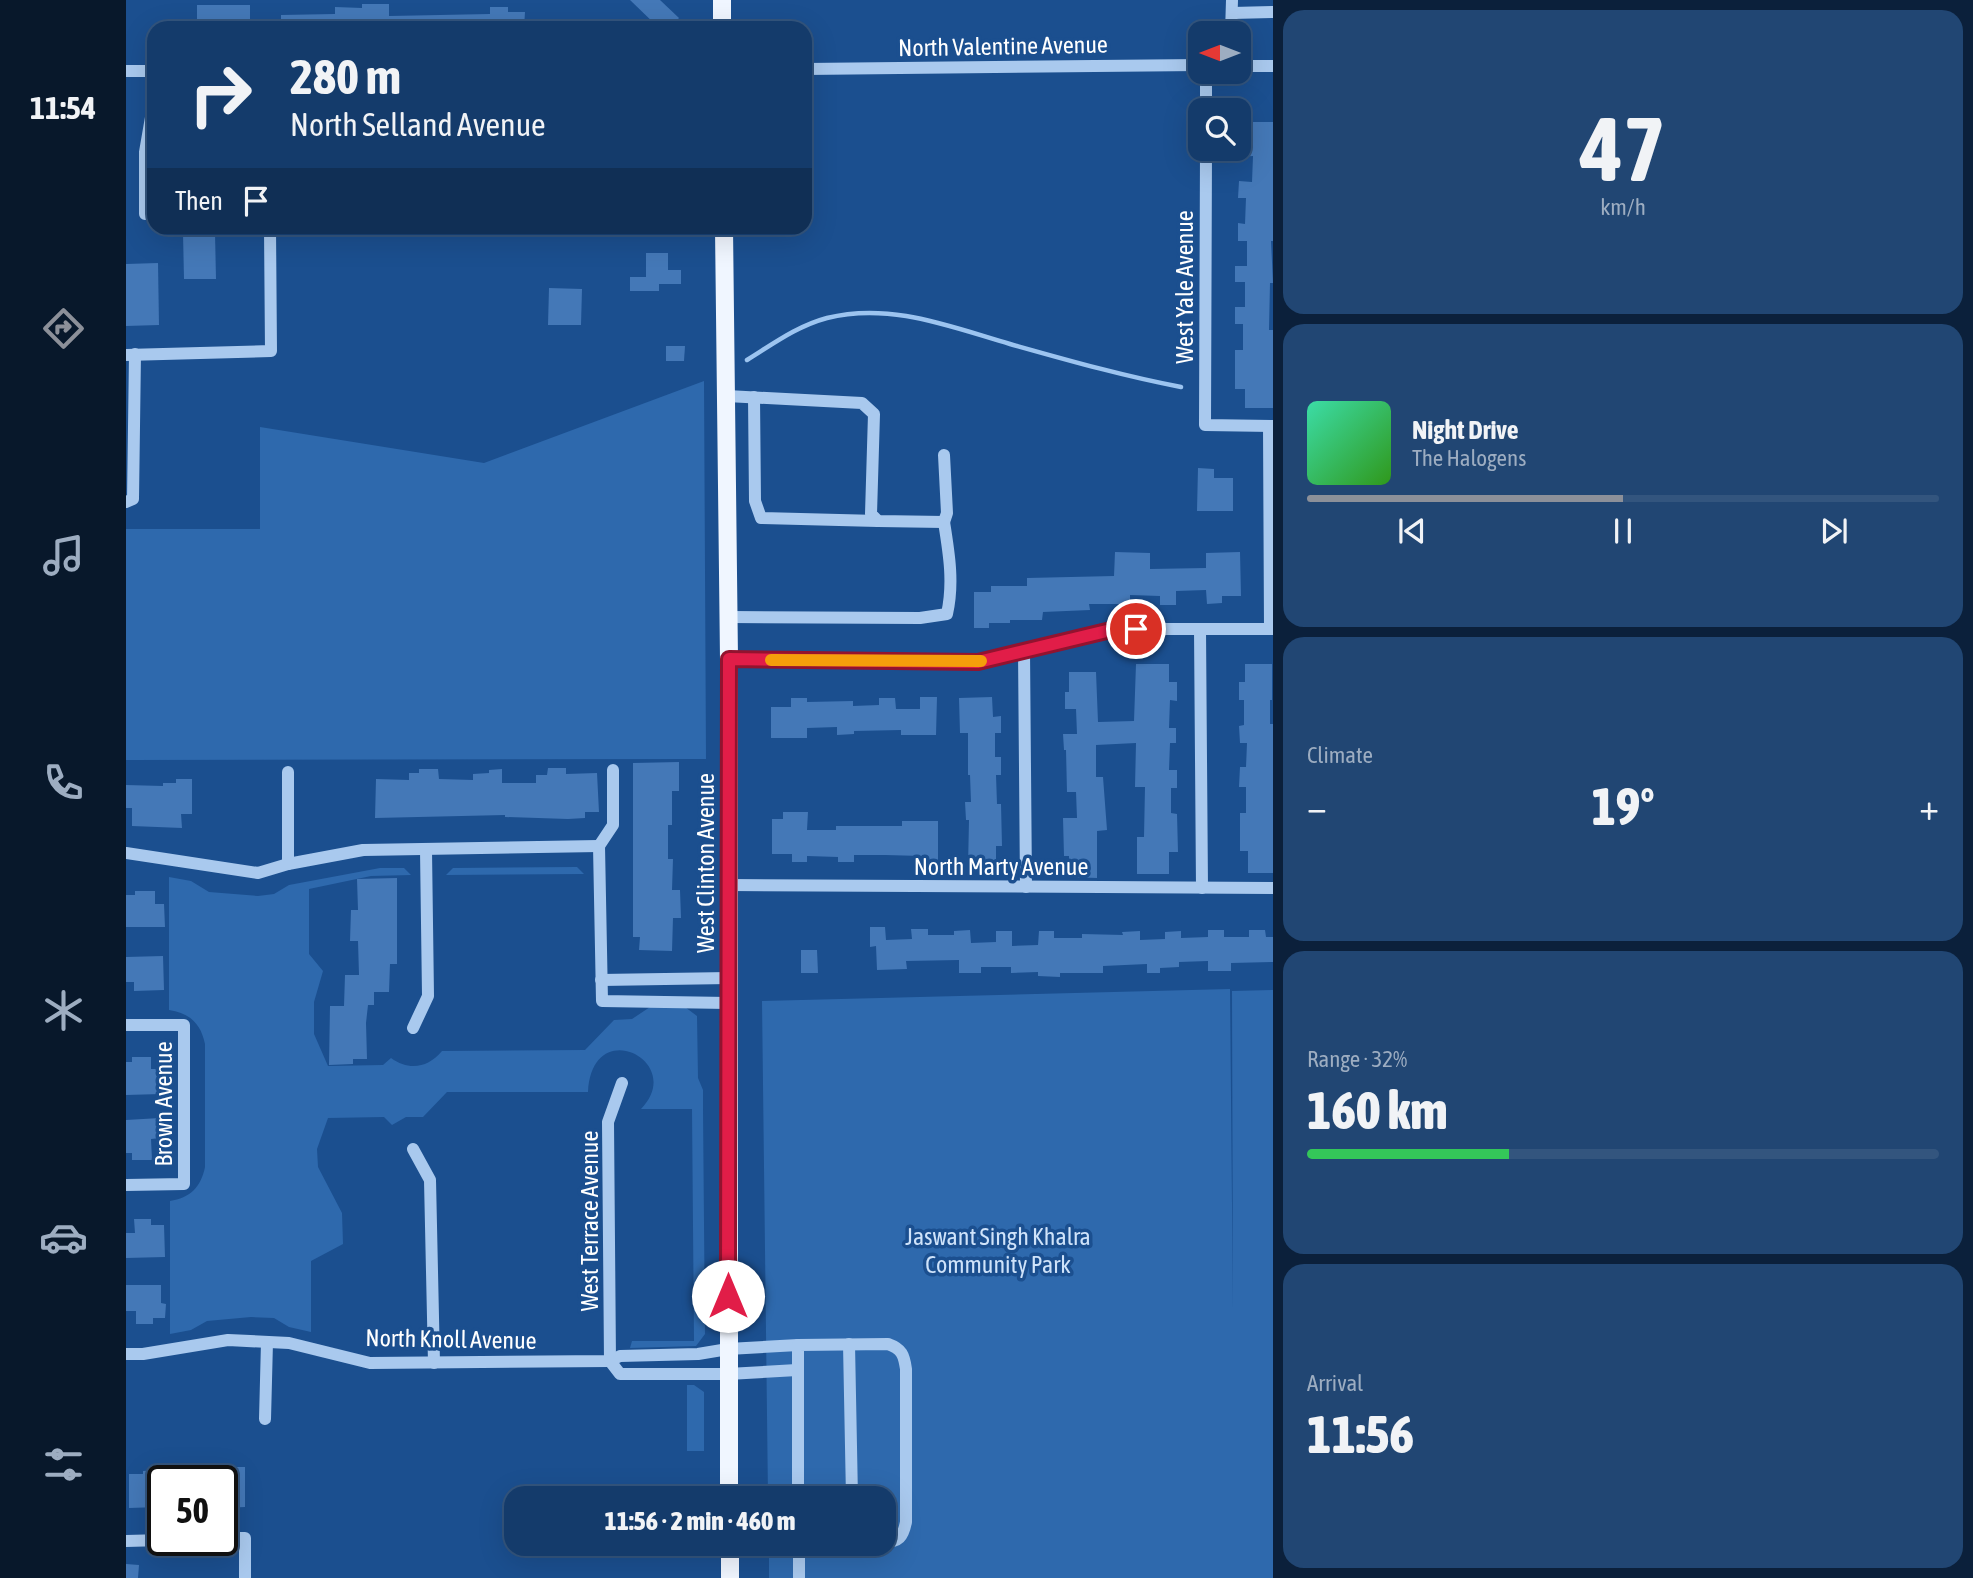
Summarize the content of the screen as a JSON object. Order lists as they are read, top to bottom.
{
  "streets": {
    "main road": ["West Clinton Avenue"],
    "street": [
      "North Valentine Avenue",
      "West Yale Avenue",
      "North Marty Avenue",
      "Brown Avenue",
      "West Terrace Avenue",
      "North Knoll Avenue"
    ]
  },
  "crossings": [
    ["West Clinton Avenue", "North Marty Avenue"],
    ["West Clinton Avenue", "North Knoll Avenue"],
    ["West Terrace Avenue", "North Knoll Avenue"]
  ],
  "parks": ["Jaswant Singh Khalra Community Park"],
  "north": "left",
  "page": {
    "tabs": "11:54",
    "tile": [
      ["47", "km/h"],
      "Climate",
      ["Range · 32%", "160 km"],
      ["Arrival", "11:56"]
    ],
    "turn": ["280 m", "North Selland Avenue"],
    "then": "Then",
    "song": ["Night Drive", "The Halogens"],
    "heat": ["−", "19°", "+"],
    "limit": "50",
    "trip": "11:56 · 2 min · 460 m"
  }
}
